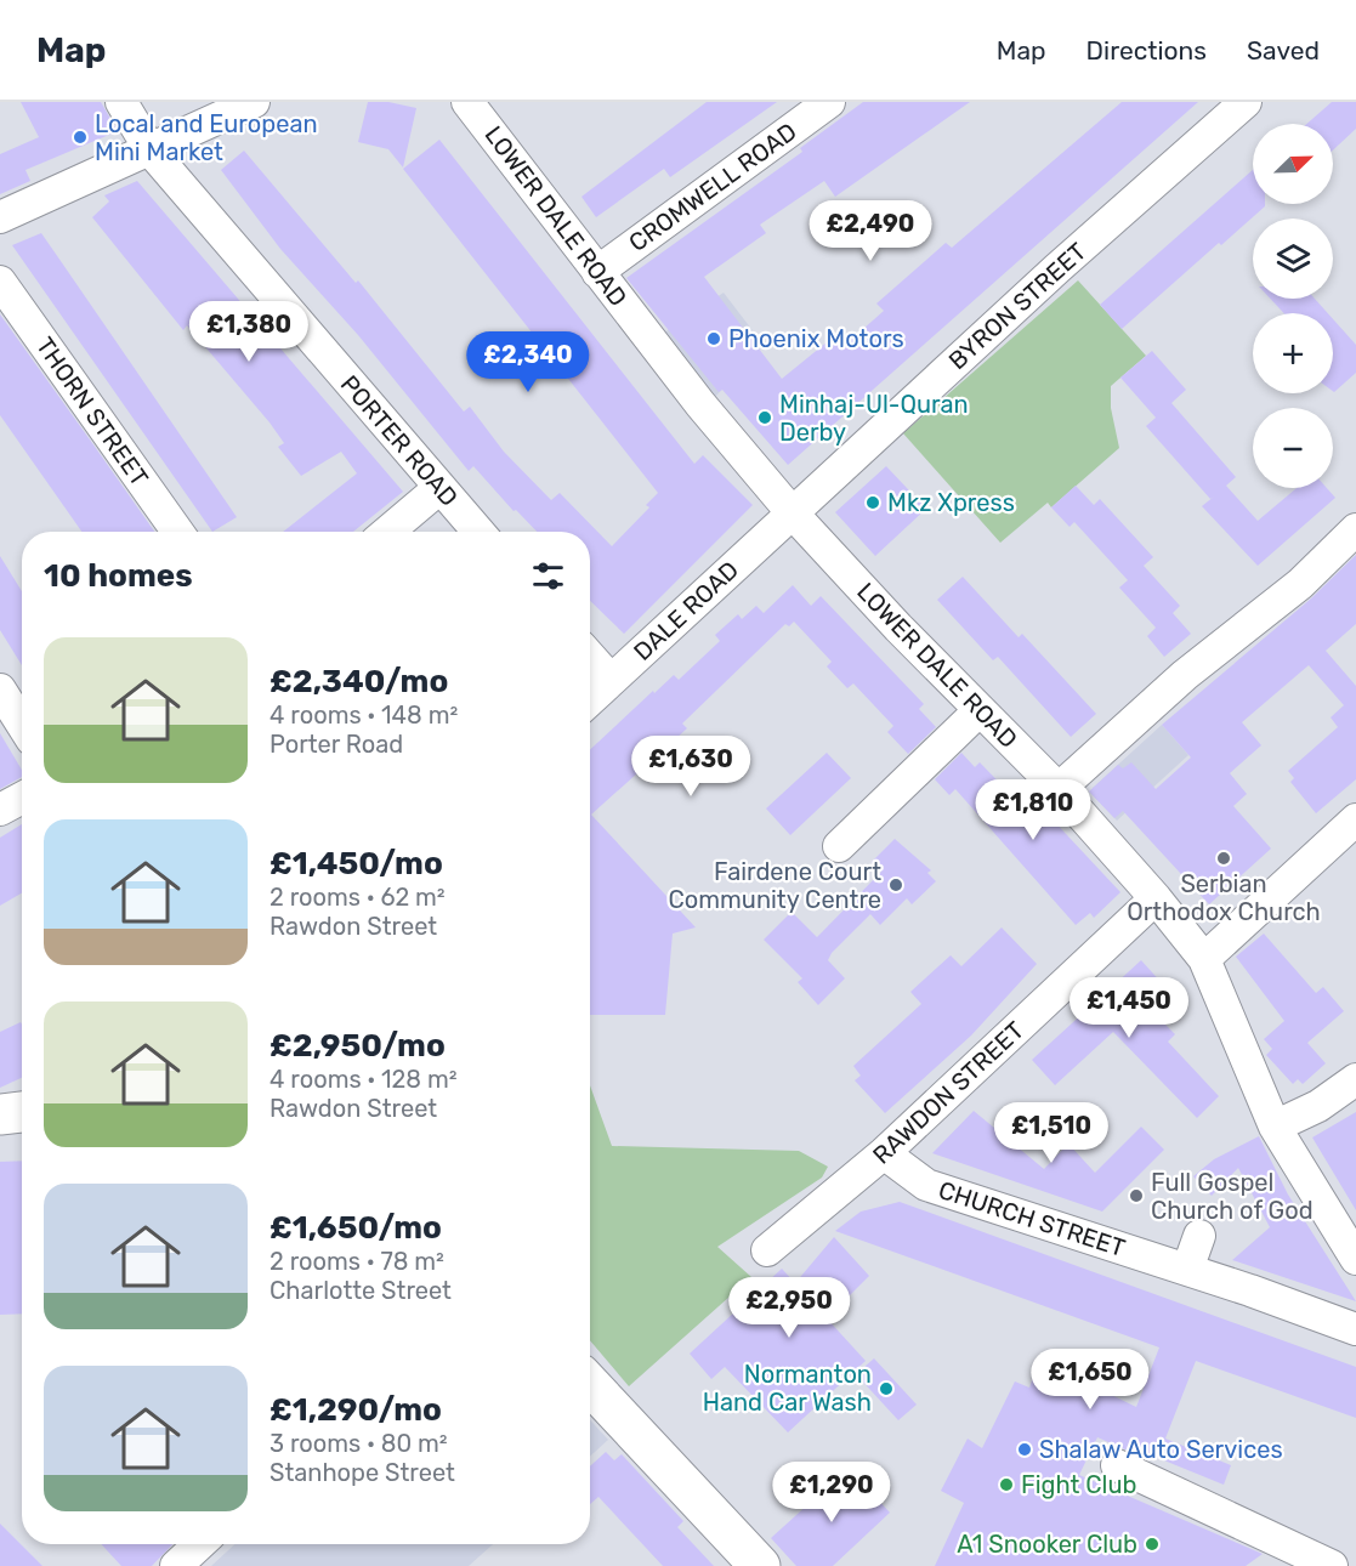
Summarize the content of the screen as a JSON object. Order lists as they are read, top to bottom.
{
  "streets": {
    "street": [
      "CROMWELL ROAD",
      "LOWER DALE ROAD",
      "BYRON STREET",
      "THORN STREET",
      "PORTER ROAD",
      "DALE ROAD",
      "RAWDON STREET",
      "CHURCH STREET"
    ]
  },
  "crossings": [
    ["CROMWELL ROAD", "LOWER DALE ROAD"],
    ["LOWER DALE ROAD", "BYRON STREET"],
    ["LOWER DALE ROAD", "DALE ROAD"],
    ["LOWER DALE ROAD", "RAWDON STREET"],
    ["BYRON STREET", "DALE ROAD"],
    ["RAWDON STREET", "CHURCH STREET"]
  ],
  "places": [
    "Local and European Mini Market",
    "Phoenix Motors",
    "Minhaj-Ul-Quran Derby",
    "Mkz Xpress",
    "Serbian Orthodox Church",
    "Fairdene Court Community Centre",
    "Full Gospel Church of God",
    "Normanton Hand Car Wash",
    "Shalaw Auto Services",
    "Fight Club",
    "A1 Snooker Club"
  ],
  "north": "top right",
  "page": {
    "header": "Map",
    "nav": ["Map", "Directions", "Saved"],
    "map_buttons": ["+", "−"],
    "price": [
      "£2,490",
      "£1,380",
      "£2,340",
      "£1,630",
      "£1,810",
      "£1,450",
      "£1,510",
      "£2,950",
      "£1,650",
      "£1,290"
    ],
    "heading": "10 homes",
    "list": [
      {
        "name": "£2,340/mo",
        "note": "4 rooms · 148 m² · Porter Road"
      },
      {
        "name": "£1,450/mo",
        "note": "2 rooms · 62 m² · Rawdon Street"
      },
      {
        "name": "£2,950/mo",
        "note": "4 rooms · 128 m² · Rawdon Street"
      },
      {
        "name": "£1,650/mo",
        "note": "2 rooms · 78 m² · Charlotte Street"
      },
      {
        "name": "£1,290/mo",
        "note": "3 rooms · 80 m² · Stanhope Street"
      }
    ]
  }
}
